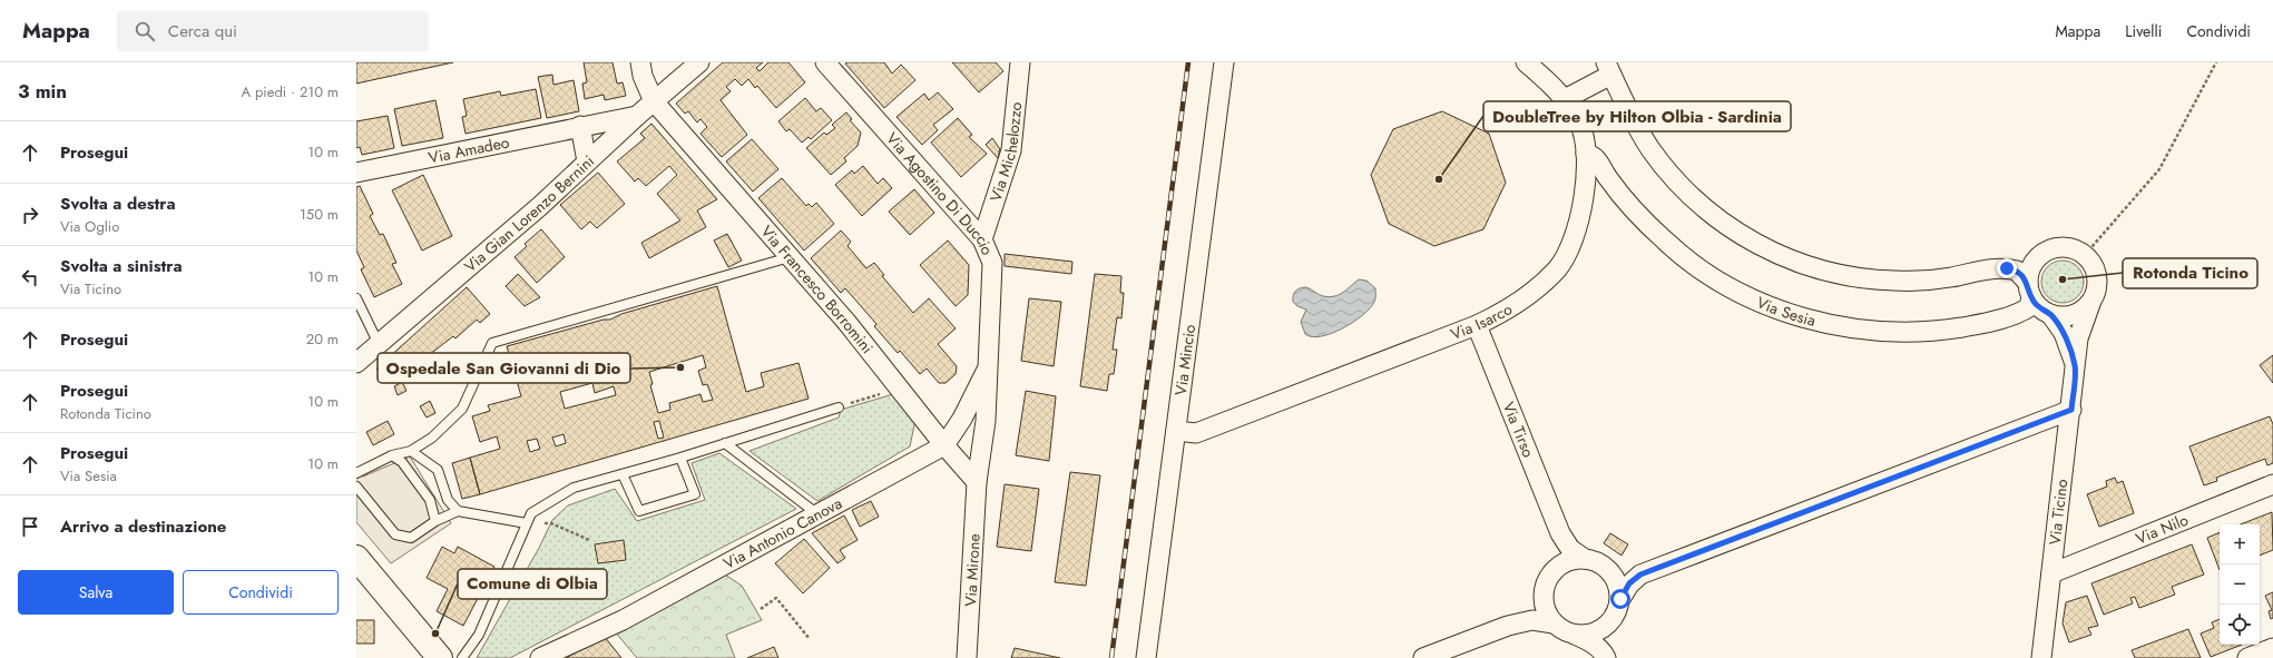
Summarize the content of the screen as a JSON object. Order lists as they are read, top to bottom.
{
  "streets": {
    "street": [
      "Via Amadeo",
      "Via Michelozzo",
      "Via Agostino Di Duccio",
      "Via Gian Lorenzo Bernini",
      "Via Francesco Borromini",
      "Via Sesia",
      "Via Isarco",
      "Via Mincio",
      "Via Tirso",
      "Via Ticino",
      "Via Nilo",
      "Via Antonio Canova",
      "Via Mirone"
    ]
  },
  "crossings": [
    ["Via Amadeo", "Via Gian Lorenzo Bernini"],
    ["Via Michelozzo", "Via Agostino Di Duccio"],
    ["Via Agostino Di Duccio", "Via Francesco Borromini"],
    ["Via Agostino Di Duccio", "Via Antonio Canova"],
    ["Via Agostino Di Duccio", "Via Mirone"],
    ["Via Gian Lorenzo Bernini", "Via Francesco Borromini"],
    ["Via Francesco Borromini", "Via Antonio Canova"],
    ["Via Francesco Borromini", "Via Mirone"],
    ["Via Sesia", "Via Isarco"],
    ["Via Sesia", "Via Ticino"],
    ["Via Isarco", "Via Mincio"],
    ["Via Isarco", "Via Tirso"],
    ["Via Ticino", "Via Nilo"]
  ],
  "places": [
    "DoubleTree by Hilton Olbia - Sardinia",
    "Rotonda Ticino",
    "Ospedale San Giovanni di Dio",
    "Comune di Olbia"
  ],
  "page": {
    "header": "Mappa",
    "search": "Cerca qui",
    "nav": ["Mappa", "Livelli", "Condividi"],
    "heading": ["3 min", "A piedi · 210 m"],
    "list": [
      ["Prosegui", "10 m"],
      ["Svolta a destra", "Via Oglio", "150 m"],
      ["Svolta a sinistra", "Via Ticino", "10 m"],
      ["Prosegui", "20 m"],
      ["Prosegui", "Rotonda Ticino", "10 m"],
      ["Prosegui", "Via Sesia", "10 m"],
      "Arrivo a destinazione"
    ],
    "map_buttons": ["+", "−"],
    "buttons": ["Salva", "Condividi"]
  }
}
